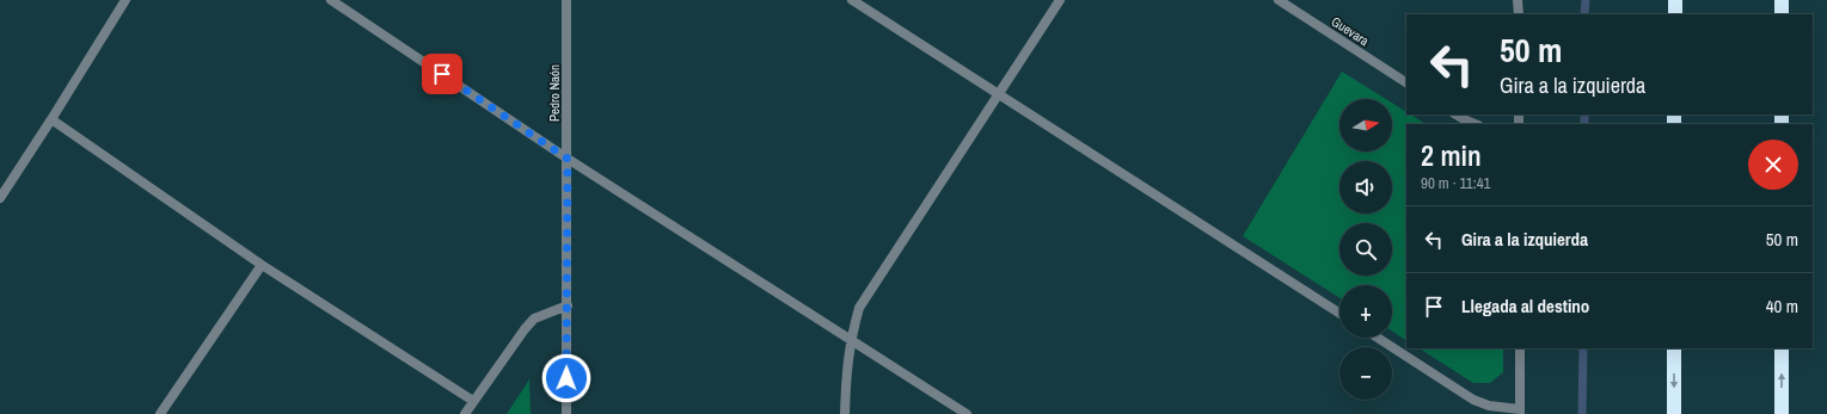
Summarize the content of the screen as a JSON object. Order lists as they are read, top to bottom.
{
  "streets": {
    "street": ["Guevara", "Pedro Naón"]
  },
  "north": "right",
  "page": {
    "turn": ["50 m", "Gira a la izquierda"],
    "map_buttons": ["+", "−"],
    "heading": ["2 min", "90 m · 11:41"],
    "list": [
      {
        "name": "Gira a la izquierda",
        "value": "50 m"
      },
      {
        "name": "Llegada al destino",
        "value": "40 m"
      }
    ]
  }
}
